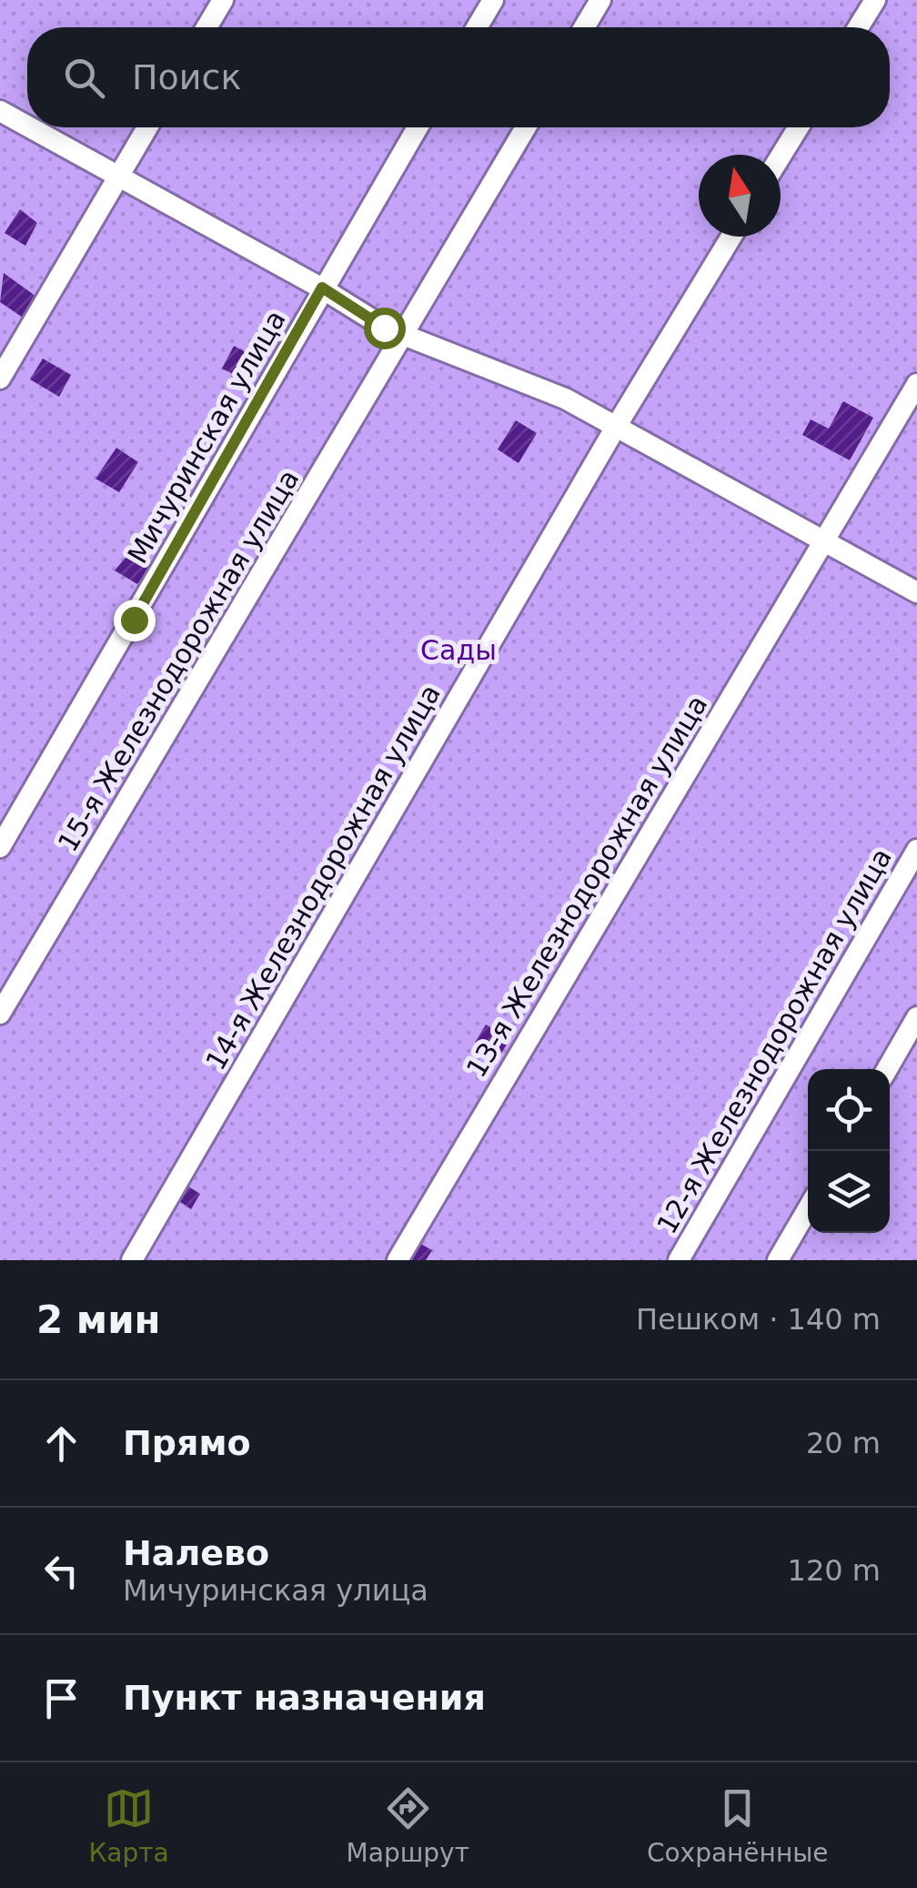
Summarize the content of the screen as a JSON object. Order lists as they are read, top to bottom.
{
  "streets": {
    "street": [
      "Мичуринская улица",
      "15-я Железнодорожная улица",
      "14-я Железнодорожная улица",
      "13-я Железнодорожная улица",
      "12-я Железнодорожная улица"
    ]
  },
  "parks": ["Сады"],
  "north": "top",
  "page": {
    "search": "Поиск",
    "heading": ["2 мин", "Пешком · 140 m"],
    "list": [
      ["Прямо", "20 m"],
      ["Налево", "Мичуринская улица", "120 m"],
      "Пункт назначения"
    ],
    "nav": ["Карта", "Маршрут", "Сохранённые"]
  }
}
